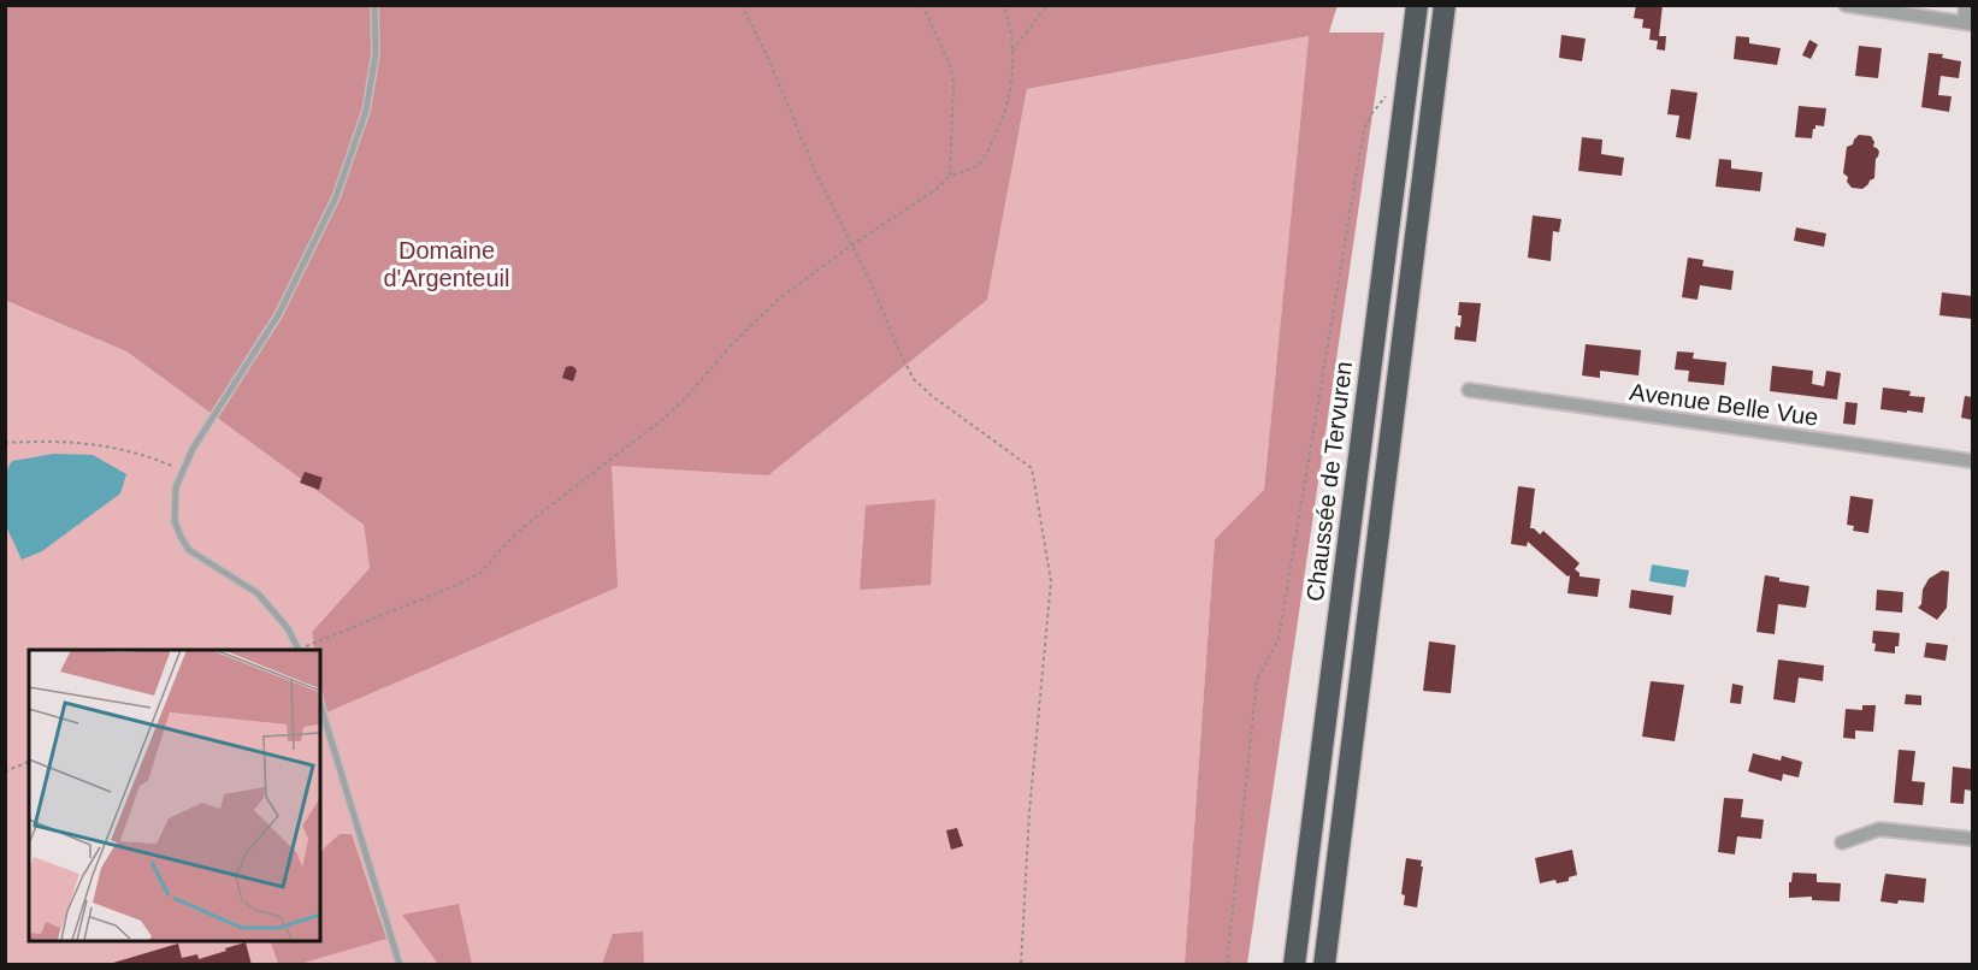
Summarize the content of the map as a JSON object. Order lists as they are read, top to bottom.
{
  "streets": {
    "highway": ["Chaussée de Tervuren"],
    "street": ["Avenue Belle Vue"]
  },
  "parks": ["Domaine d'Argenteuil"]
}
